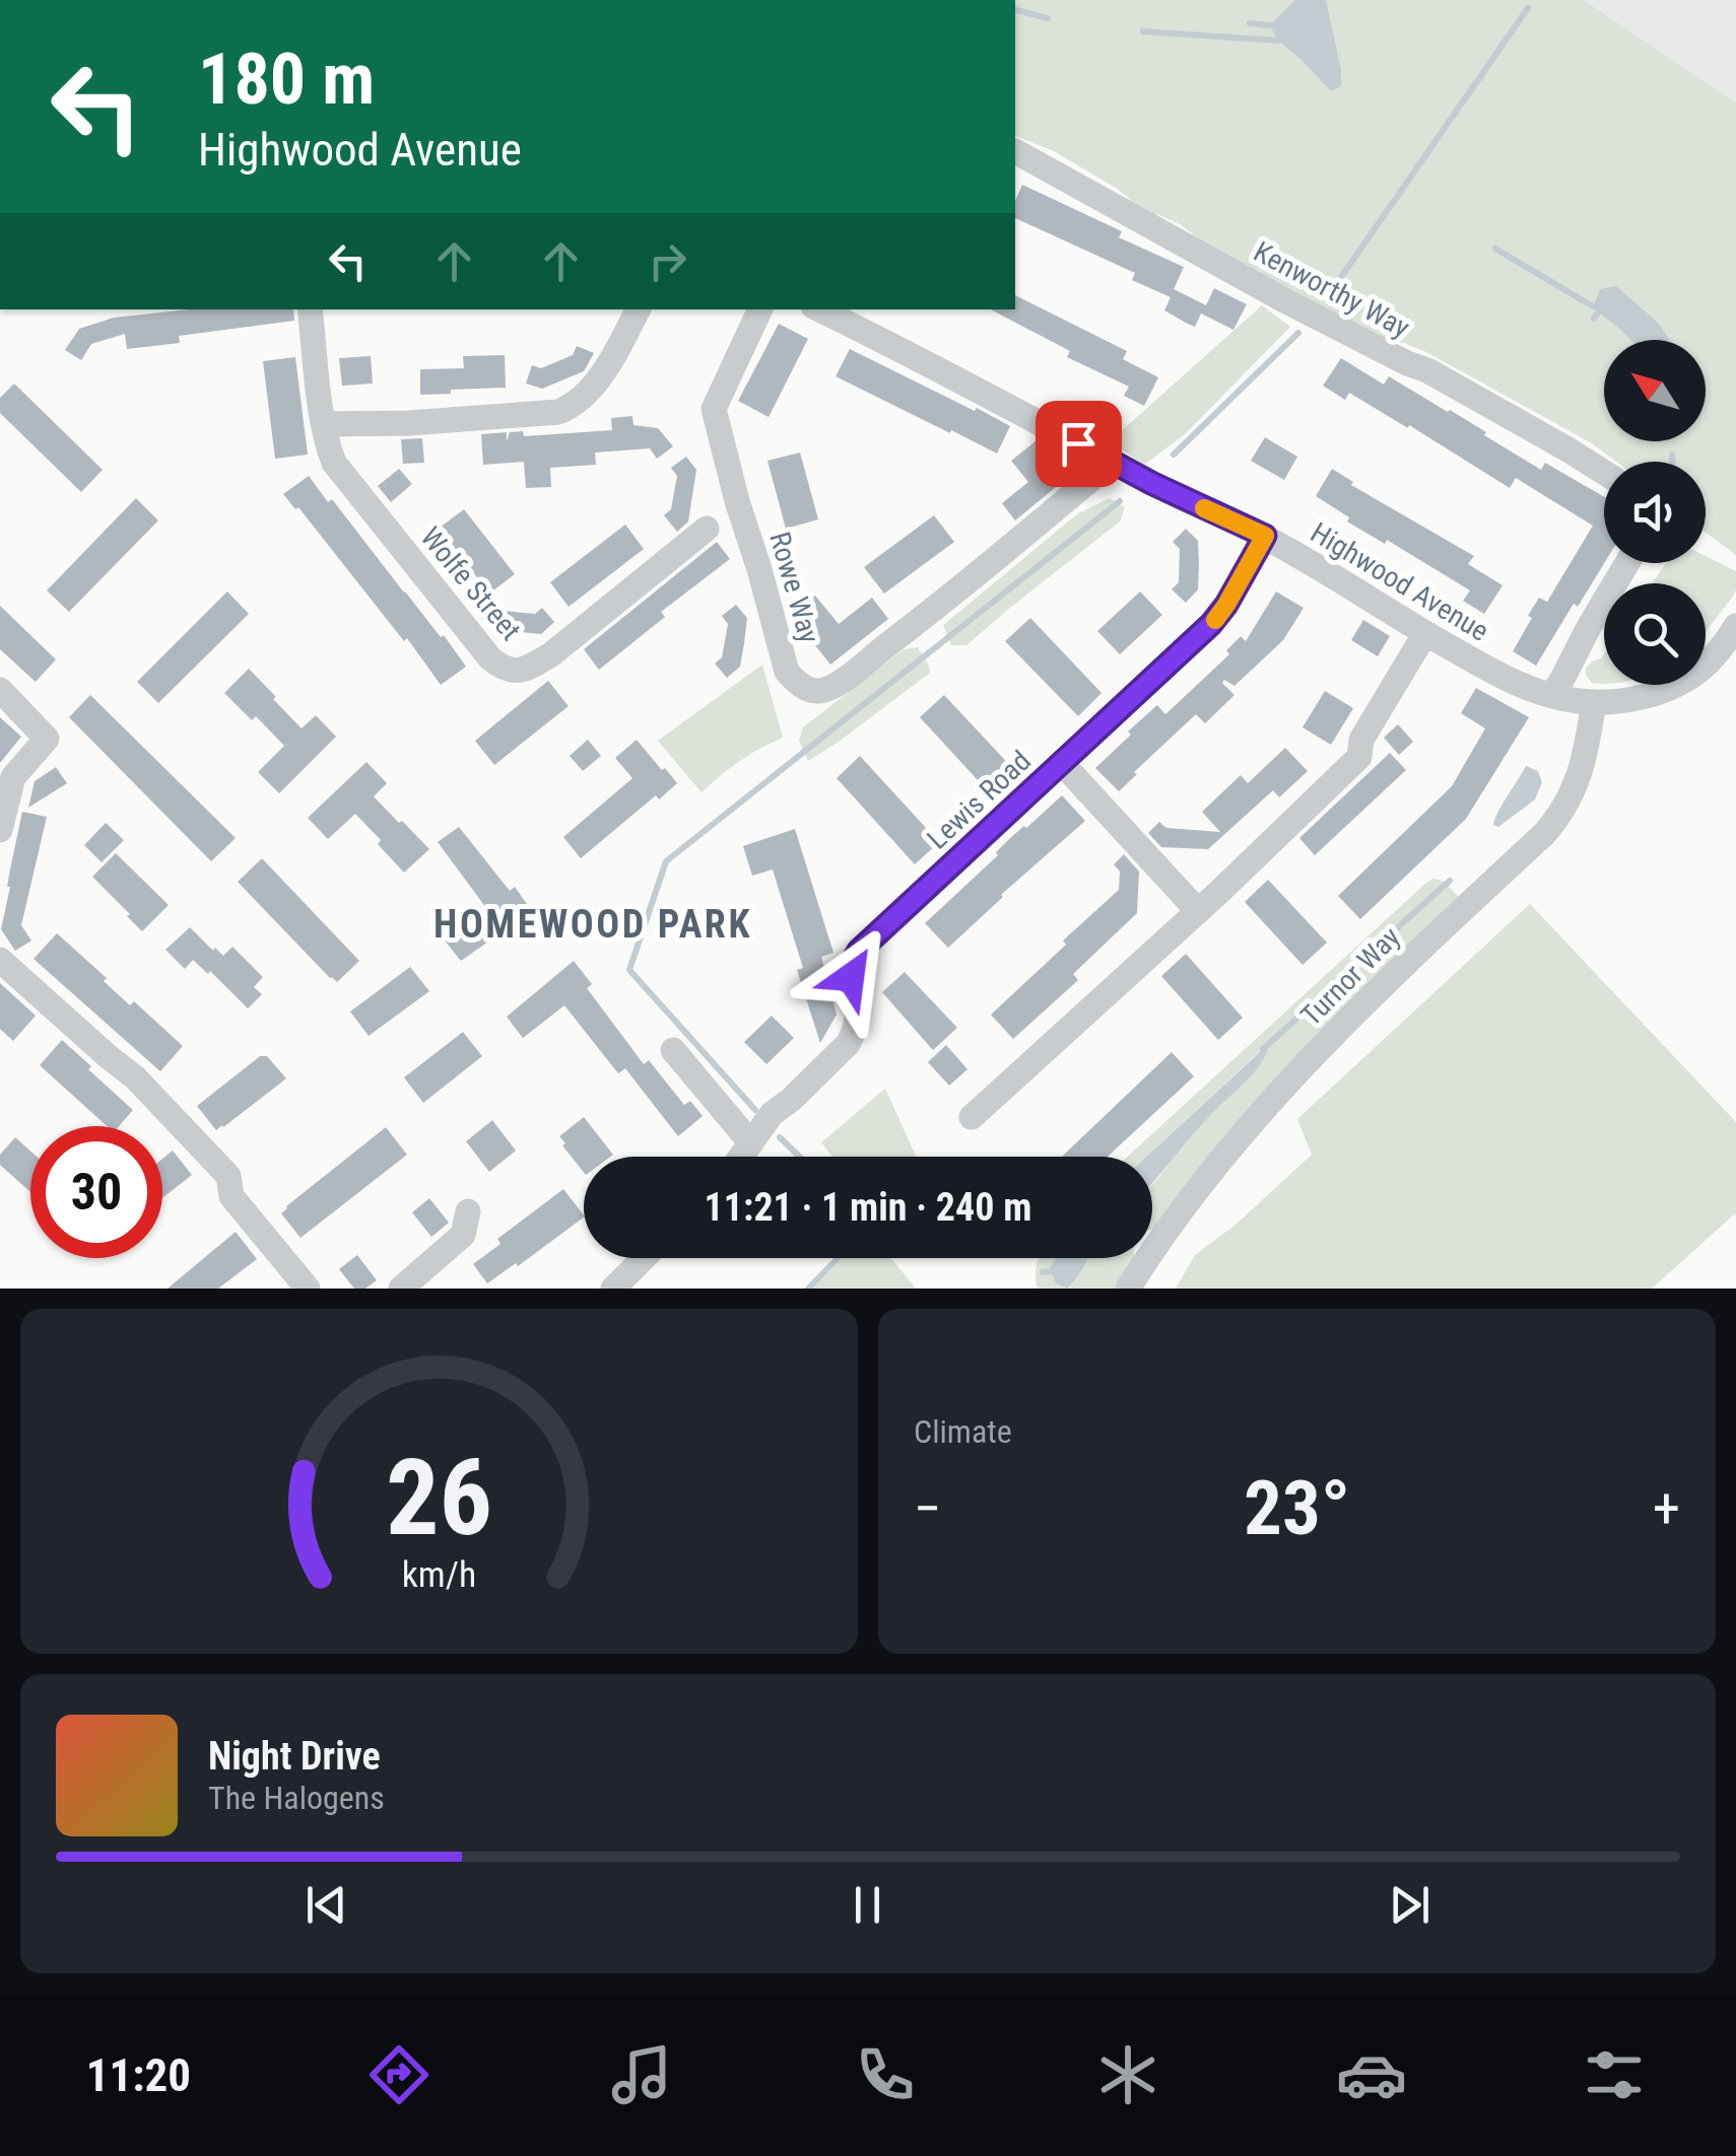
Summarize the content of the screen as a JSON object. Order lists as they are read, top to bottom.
{
  "streets": {
    "street": [
      "Kenworthy Way",
      "Highwood Avenue",
      "Wolfe Street",
      "Rowe Way",
      "Lewis Road",
      "Turnor Way"
    ]
  },
  "crossings": [
    ["Highwood Avenue", "Rowe Way"],
    ["Highwood Avenue", "Lewis Road"],
    ["Highwood Avenue", "Turnor Way"]
  ],
  "districts": ["HOMEWOOD PARK"],
  "north": "top left",
  "page": {
    "turn": ["180 m", "Highwood Avenue"],
    "limit": "30",
    "trip": "11:21 · 1 min · 240 m",
    "tile": "Climate",
    "heat": ["−", "23°", "+"],
    "song": ["Night Drive", "The Halogens"],
    "tabs": "11:20",
    "gauge": ["26", "km/h"]
  }
}
